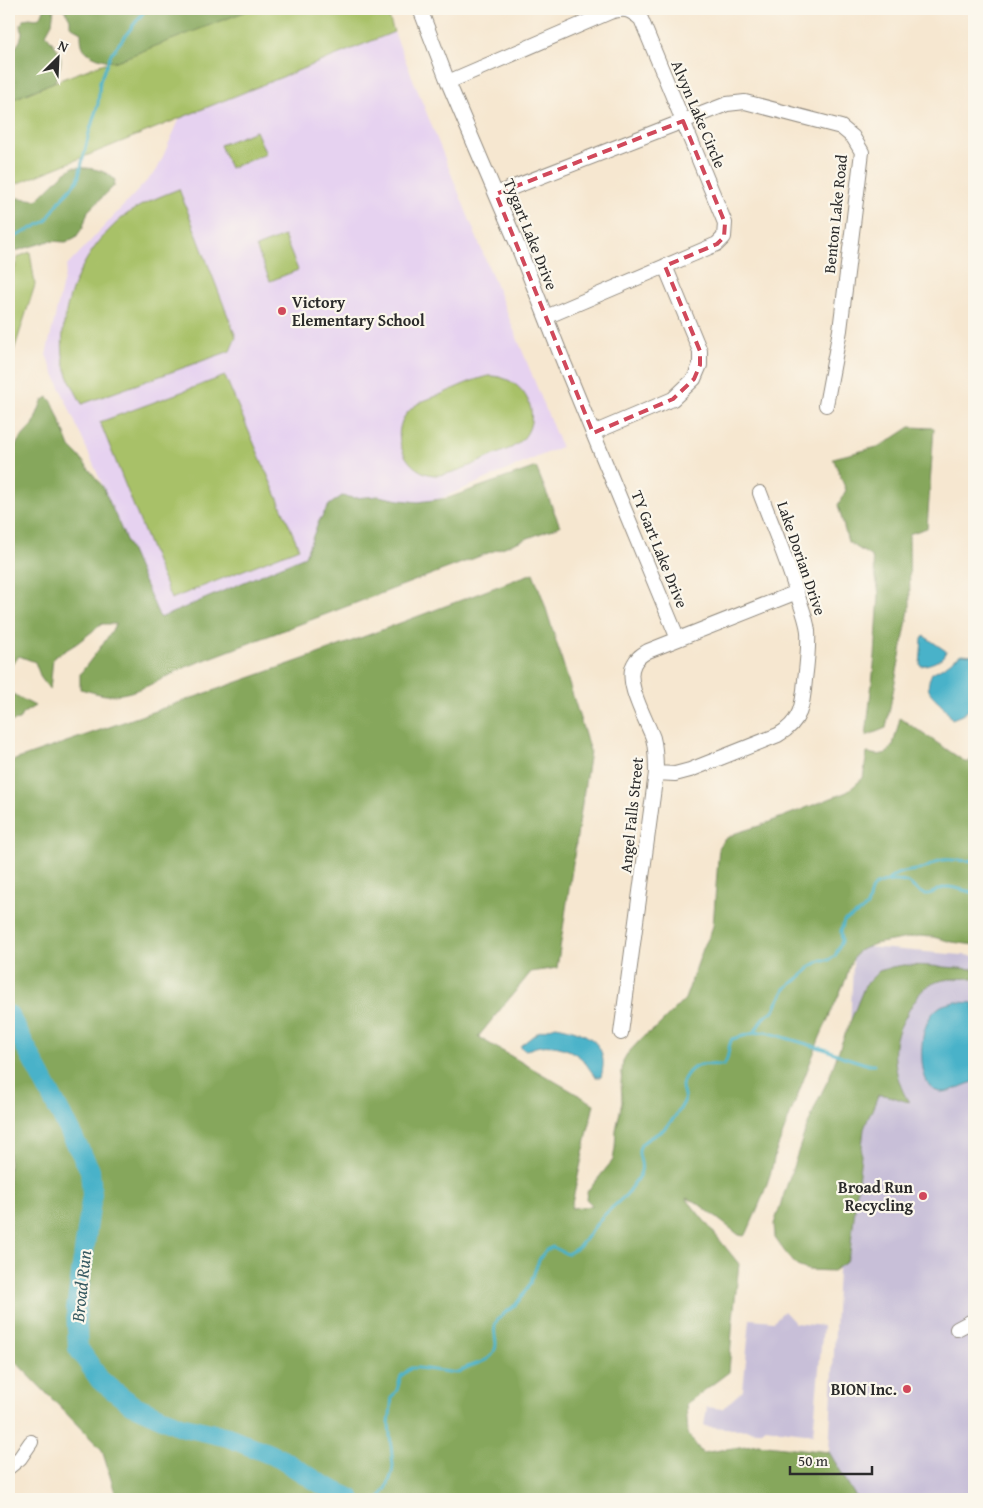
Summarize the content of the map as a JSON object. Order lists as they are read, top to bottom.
{
  "streets": {
    "street": [
      "Alvyn Lake Circle",
      "Benton Lake Road",
      "Tygart Lake Drive",
      "TY Gart Lake Drive",
      "Lake Dorian Drive",
      "Angel Falls Street"
    ]
  },
  "crossings": [
    ["Alvyn Lake Circle", "Benton Lake Road"],
    ["Alvyn Lake Circle", "Tygart Lake Drive"],
    ["Benton Lake Road", "Tygart Lake Drive"],
    ["Tygart Lake Drive", "TY Gart Lake Drive"],
    ["TY Gart Lake Drive", "Angel Falls Street"],
    ["Lake Dorian Drive", "Angel Falls Street"]
  ],
  "water": ["Broad Run"],
  "places": ["Victory Elementary School", "Broad Run Recycling", "BION Inc."],
  "scale_bar": "50 m",
  "north": "top right"
}
